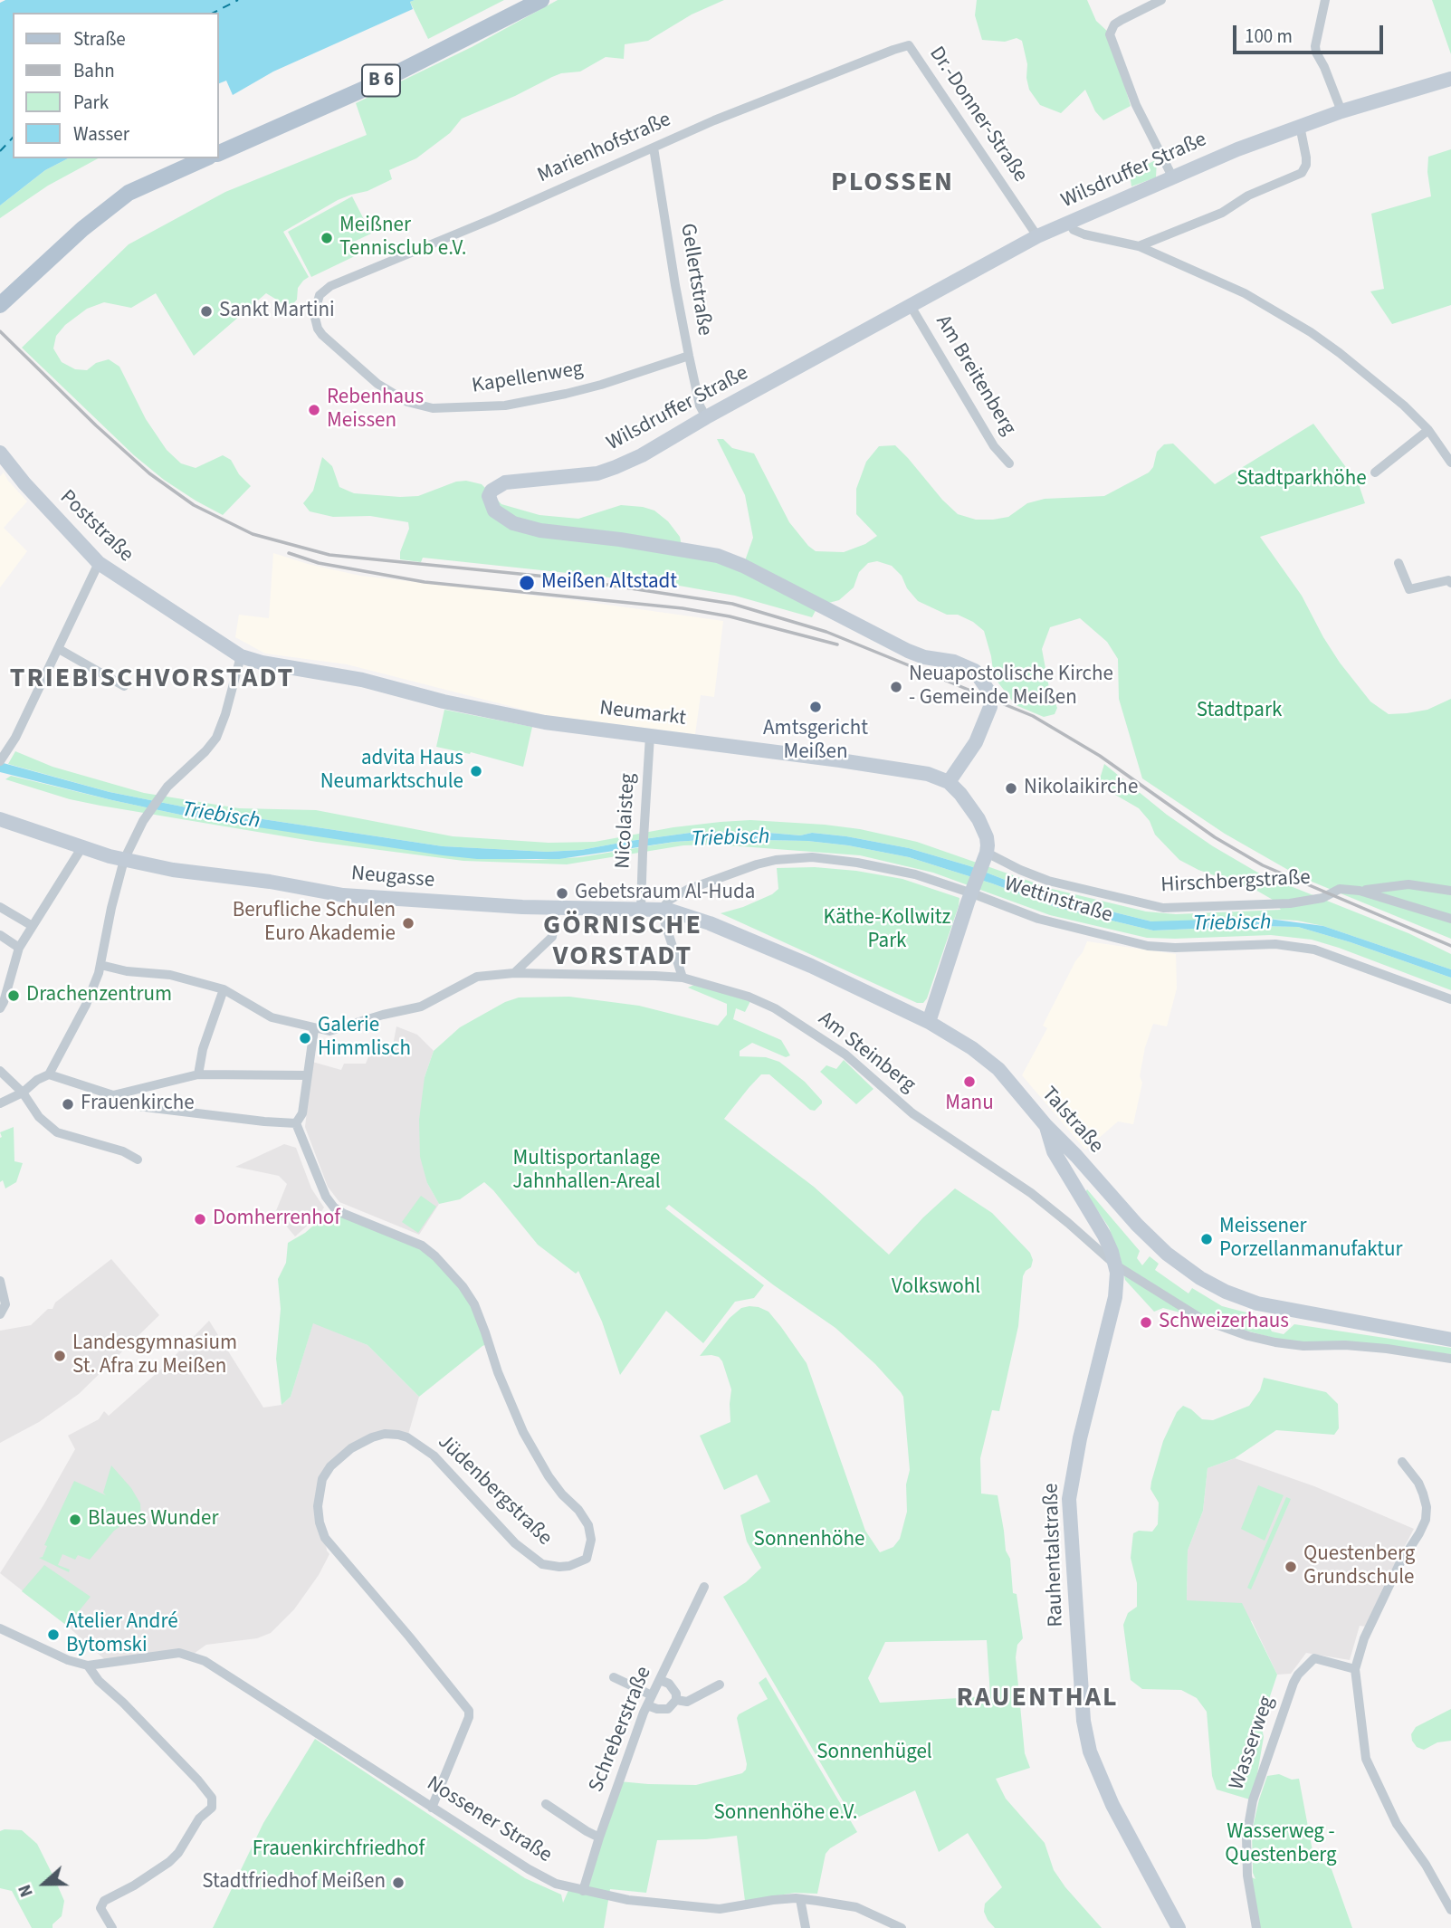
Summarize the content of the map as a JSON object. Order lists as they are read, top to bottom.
{
  "streets": {
    "main road": [
      "B 6",
      "Wilsdruffer Straße",
      "Poststraße",
      "Neumarkt",
      "Neugasse",
      "Talstraße",
      "Rauhentalstraße"
    ],
    "street": [
      "Dr.-Donner-Straße",
      "Marienhofstraße",
      "Gellertstraße",
      "Am Breitenberg",
      "Kapellenweg",
      "Nicolaisteg",
      "Hirschbergstraße",
      "Wettinstraße",
      "Am Steinberg",
      "Jüdenbergstraße",
      "Schreberstraße",
      "Wasserweg",
      "Nossener Straße"
    ]
  },
  "crossings": [
    ["Dr.-Donner-Straße", "Marienhofstraße"],
    ["Dr.-Donner-Straße", "Wilsdruffer Straße"],
    ["Marienhofstraße", "Gellertstraße"],
    ["Marienhofstraße", "Kapellenweg"],
    ["Wilsdruffer Straße", "Gellertstraße"],
    ["Wilsdruffer Straße", "Am Breitenberg"],
    ["Wilsdruffer Straße", "Neumarkt"],
    ["Gellertstraße", "Kapellenweg"],
    ["Poststraße", "Neumarkt"],
    ["Neumarkt", "Nicolaisteg"],
    ["Nicolaisteg", "Neugasse"],
    ["Neugasse", "Wettinstraße"],
    ["Neugasse", "Talstraße"],
    ["Wettinstraße", "Talstraße"],
    ["Am Steinberg", "Rauhentalstraße"],
    ["Talstraße", "Rauhentalstraße"],
    ["Jüdenbergstraße", "Nossener Straße"],
    ["Schreberstraße", "Nossener Straße"]
  ],
  "districts": [
    "PLOSSEN",
    "TRIEBISCHVORSTADT",
    "GÖRNISCHE VORSTADT",
    "RAUENTHAL"
  ],
  "water": ["Triebisch"],
  "parks": [
    "Stadtparkhöhe",
    "Stadtpark",
    "Käthe-Kollwitz Park",
    "Multisportanlage Jahnhallen-Areal",
    "Volkswohl",
    "Sonnenhöhe",
    "Sonnenhügel",
    "Sonnenhöhe e.V.",
    "Wasserweg - Questenberg",
    "Frauenkirchfriedhof"
  ],
  "places": [
    "Meißner Tennisclub e.V.",
    "Sankt Martini",
    "Rebenhaus Meissen",
    "Meißen Altstadt",
    "Neuapostolische Kirche - Gemeinde Meißen",
    "Amtsgericht Meißen",
    "advita Haus Neumarktschule",
    "Nikolaikirche",
    "Gebetsraum Al-Huda",
    "Berufliche Schulen Euro Akademie",
    "Drachenzentrum",
    "Galerie Himmlisch",
    "Manu",
    "Frauenkirche",
    "Domherrenhof",
    "Meissener Porzellanmanufaktur",
    "Schweizerhaus",
    "Landesgymnasium St. Afra zu Meißen",
    "Blaues Wunder",
    "Questenberg Grundschule",
    "Atelier André Bytomski",
    "Stadtfriedhof Meißen"
  ],
  "legend": [
    "Straße",
    "Bahn",
    "Park",
    "Wasser"
  ],
  "scale_bar": "100 m",
  "north": "left"
}
